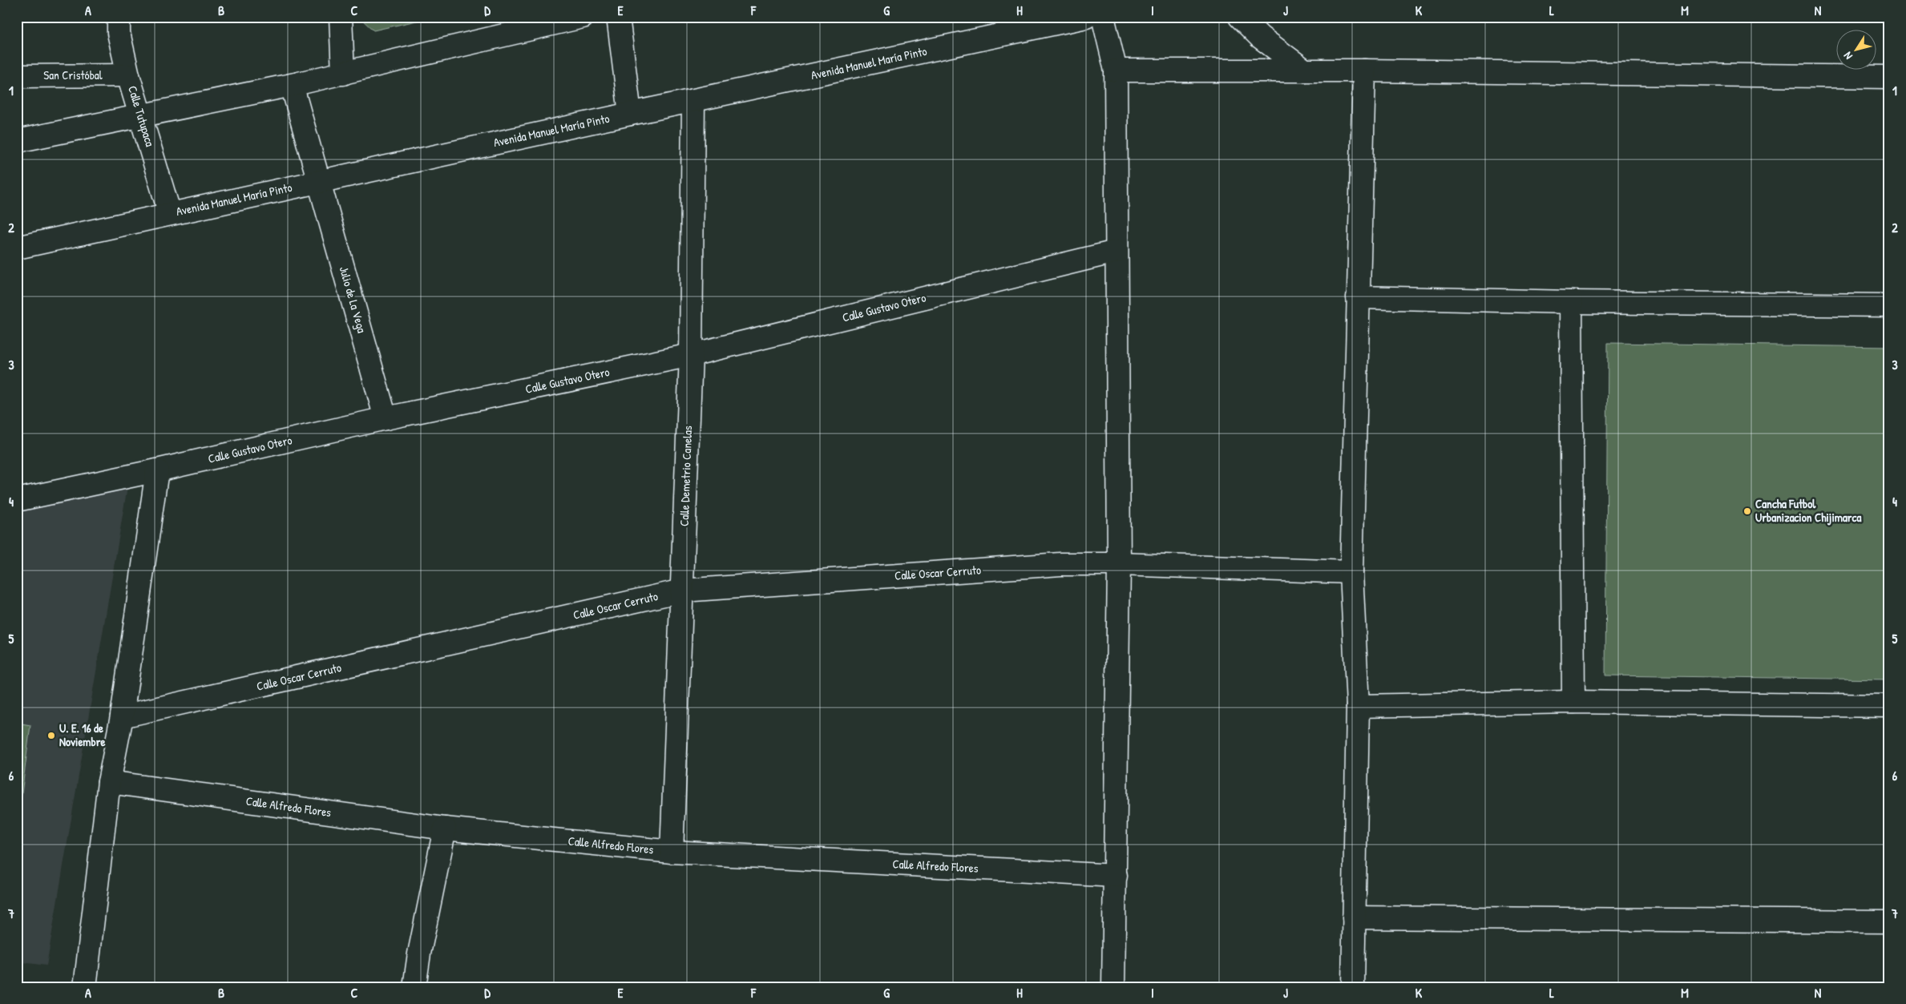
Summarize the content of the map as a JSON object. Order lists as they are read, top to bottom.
{
  "streets": {
    "street": [
      "Avenida Manuel María Pinto",
      "San Cristóbal",
      "Calle Tutupaca",
      "Julio de La Vega",
      "Calle Gustavo Otero",
      "Calle Demetrio Canelas",
      "Calle Oscar Cerruto",
      "Calle Alfredo Flores"
    ]
  },
  "crossings": [
    ["Avenida Manuel María Pinto", "Calle Tutupaca"],
    ["Avenida Manuel María Pinto", "Julio de La Vega"],
    ["Avenida Manuel María Pinto", "Calle Demetrio Canelas"],
    ["San Cristóbal", "Calle Tutupaca"],
    ["Julio de La Vega", "Calle Gustavo Otero"],
    ["Calle Gustavo Otero", "Calle Demetrio Canelas"],
    ["Calle Demetrio Canelas", "Calle Oscar Cerruto"],
    ["Calle Demetrio Canelas", "Calle Alfredo Flores"]
  ],
  "places": ["Cancha Futbol Urbanizacion Chijimarca", "U. E. 16 de Noviembre"],
  "north": "bottom left",
  "grid": {
    "columns": [
      "A",
      "B",
      "C",
      "D",
      "E",
      "F",
      "G",
      "H",
      "I",
      "J",
      "K",
      "L",
      "M",
      "N"
    ],
    "rows": [
      "1",
      "2",
      "3",
      "4",
      "5",
      "6",
      "7"
    ]
  }
}
